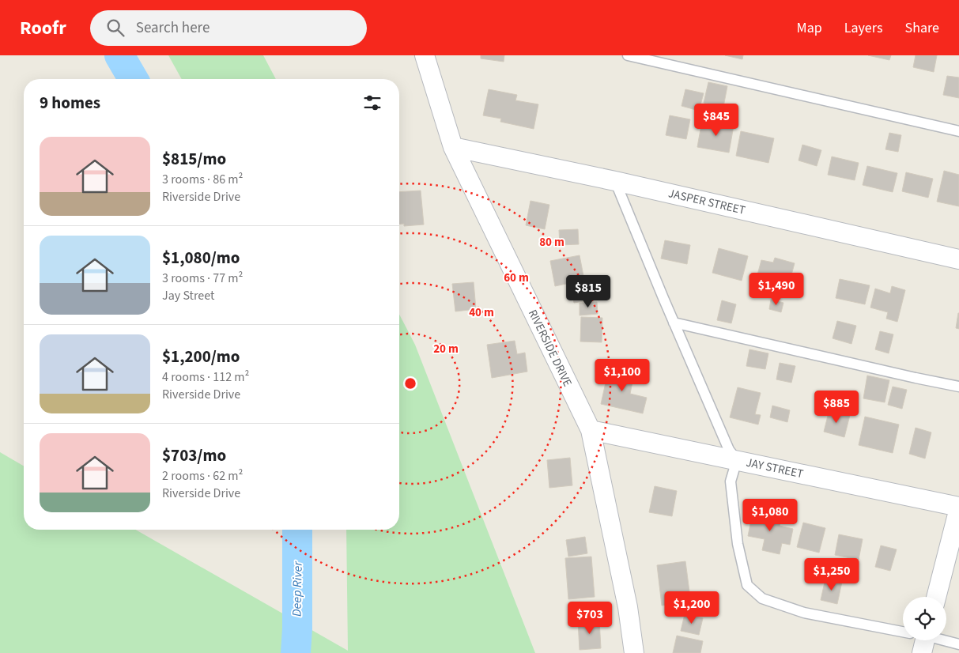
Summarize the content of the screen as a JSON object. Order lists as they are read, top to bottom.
{
  "streets": {
    "street": ["JASPER STREET", "RIVERSIDE DRIVE", "JAY STREET"]
  },
  "crossings": [
    ["JASPER STREET", "RIVERSIDE DRIVE"],
    ["RIVERSIDE DRIVE", "JAY STREET"]
  ],
  "water": ["Deep River"],
  "page": {
    "header": "Roofr",
    "search": "Search here",
    "nav": ["Map", "Layers", "Share"],
    "heading": "9 homes",
    "price": [
      "$845",
      "$1,490",
      "$815",
      "$1,100",
      "$885",
      "$1,080",
      "$1,250",
      "$1,200",
      "$703"
    ],
    "list": [
      {
        "name": "$815/mo",
        "note": "3 rooms · 86 m² · Riverside Drive"
      },
      {
        "name": "$1,080/mo",
        "note": "3 rooms · 77 m² · Jay Street"
      },
      {
        "name": "$1,200/mo",
        "note": "4 rooms · 112 m² · Riverside Drive"
      },
      {
        "name": "$703/mo",
        "note": "2 rooms · 62 m² · Riverside Drive"
      }
    ]
  },
  "rings": [
    "80 m",
    "60 m",
    "40 m",
    "20 m"
  ]
}
